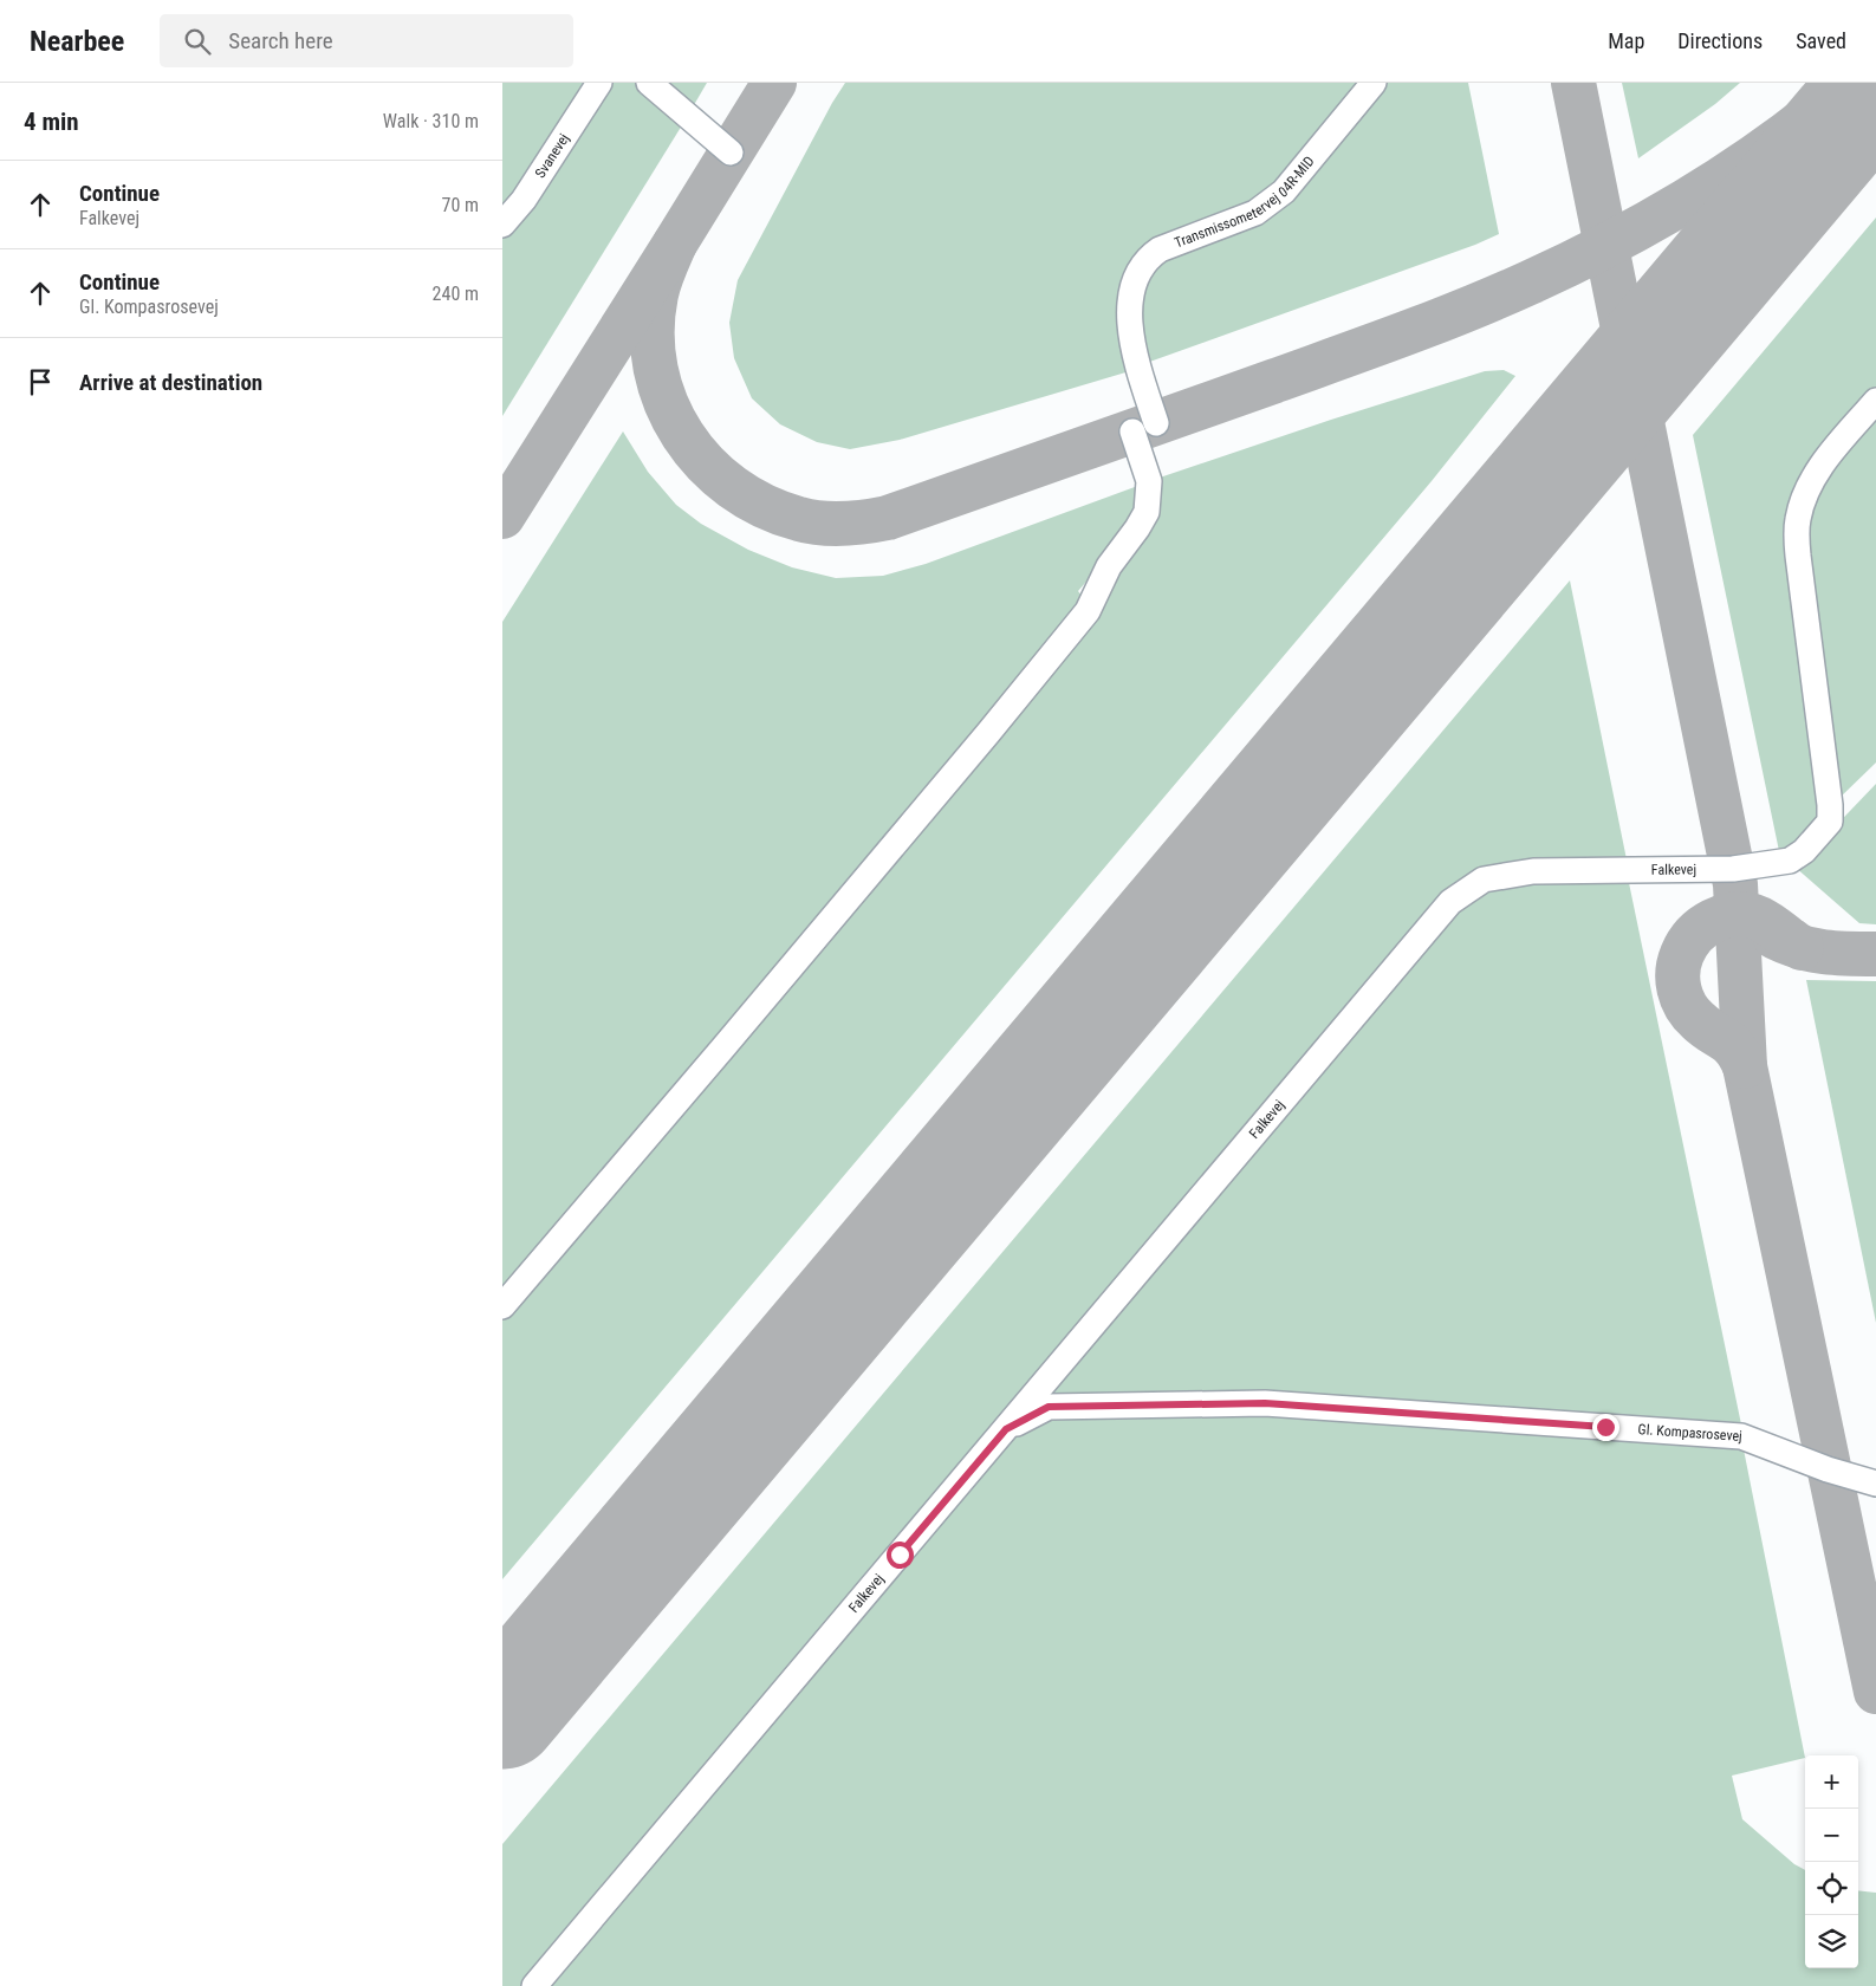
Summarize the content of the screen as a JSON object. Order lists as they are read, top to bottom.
{
  "streets": {
    "lane": [
      "Svanevej",
      "Transmissometervej 04R-MID",
      "Falkevej",
      "Gl. Kompasrosevej"
    ]
  },
  "crossings": [
    ["Falkevej", "Gl. Kompasrosevej"]
  ],
  "page": {
    "header": "Nearbee",
    "search": "Search here",
    "nav": ["Map", "Directions", "Saved"],
    "heading": ["4 min", "Walk · 310 m"],
    "list": [
      ["Continue", "Falkevej", "70 m"],
      ["Continue", "Gl. Kompasrosevej", "240 m"],
      "Arrive at destination"
    ],
    "map_buttons": ["+", "−"]
  }
}
